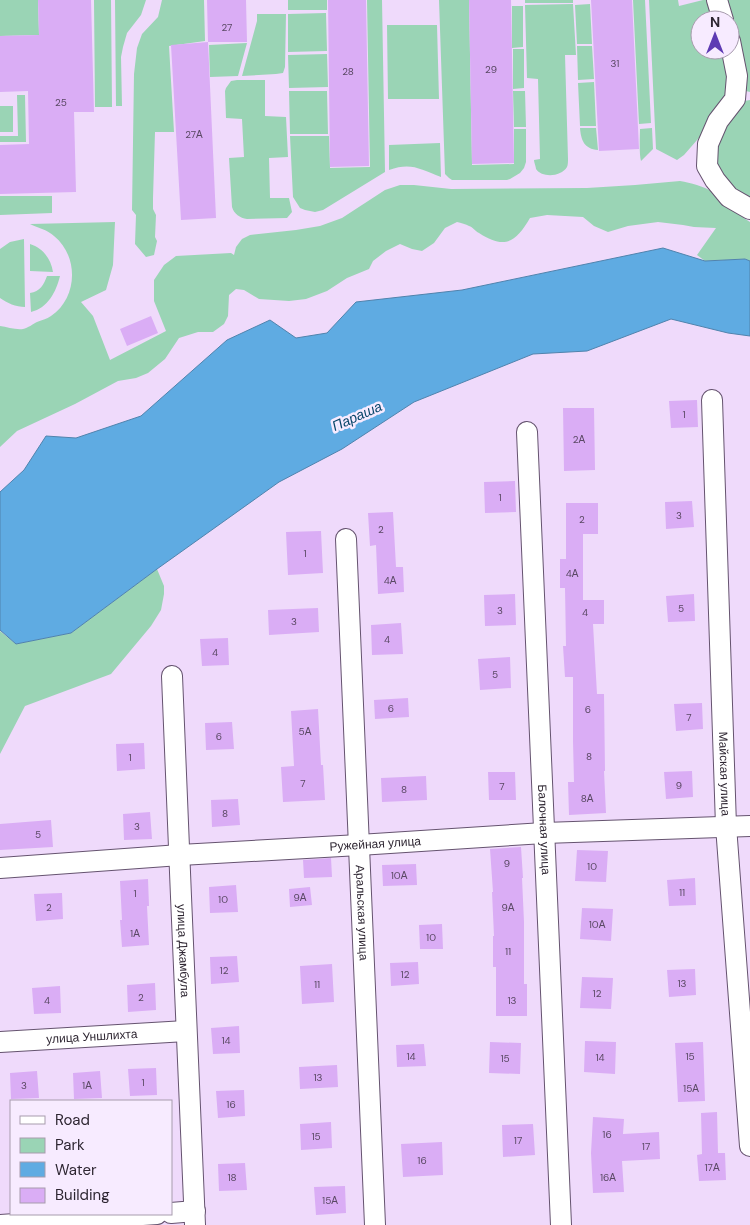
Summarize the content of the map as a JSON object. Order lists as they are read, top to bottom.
{
  "streets": {
    "street": [
      "Майская улица",
      "Балочная улица",
      "Ружейная улица",
      "Аральская улица",
      "улица Джамбула",
      "улица Уншлихта"
    ]
  },
  "crossings": [
    ["Майская улица", "Ружейная улица"],
    ["Балочная улица", "Ружейная улица"],
    ["Ружейная улица", "Аральская улица"],
    ["Ружейная улица", "улица Джамбула"],
    ["улица Джамбула", "улица Уншлихта"]
  ],
  "water": ["Параша"],
  "house_numbers": [
    "27",
    "31",
    "29",
    "28",
    "25",
    "27А",
    "1",
    "2А",
    "1",
    "3",
    "2",
    "2",
    "1",
    "4А",
    "4А",
    "5",
    "3",
    "4",
    "3",
    "4",
    "4",
    "5",
    "6",
    "6",
    "7",
    "5А",
    "6",
    "8",
    "1",
    "7",
    "9",
    "7",
    "8",
    "8А",
    "8",
    "3",
    "5",
    "9",
    "10",
    "10А",
    "11",
    "1",
    "9А",
    "10",
    "2",
    "9А",
    "10А",
    "1А",
    "10",
    "11",
    "12",
    "12",
    "13",
    "11",
    "12",
    "2",
    "4",
    "13",
    "14",
    "14",
    "15",
    "14",
    "15",
    "13",
    "1",
    "3",
    "1А",
    "15А",
    "16",
    "16",
    "15",
    "17",
    "17",
    "16",
    "17А",
    "18",
    "16А",
    "15А"
  ],
  "legend": [
    "Road",
    "Park",
    "Water",
    "Building"
  ],
  "north": "top"
}
